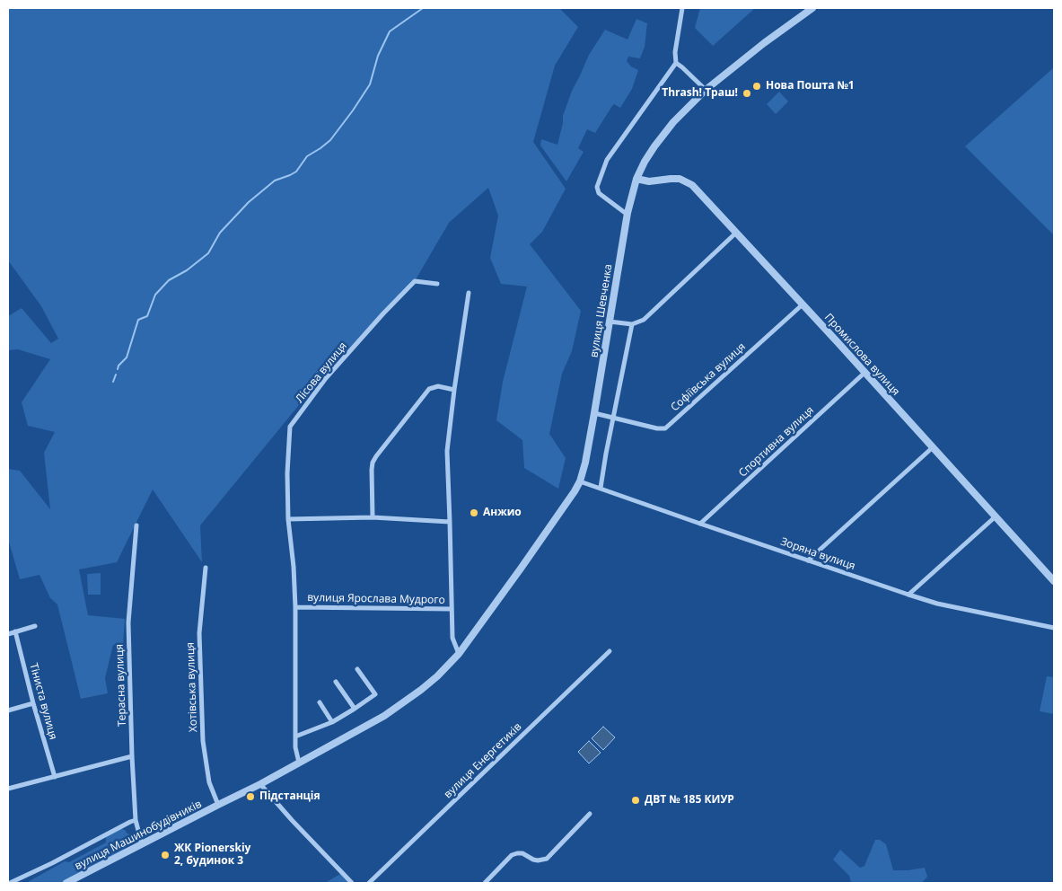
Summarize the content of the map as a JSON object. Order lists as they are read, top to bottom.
{
  "streets": {
    "street": [
      "вулиця Шевченка",
      "Промислова вулиця",
      "Лісова вулиця",
      "Софіївська вулиця",
      "Спортивна вулиця",
      "Зоряна вулиця",
      "вулиця Ярослава Мудрого",
      "Терасна вулиця",
      "Хотівська вулиця",
      "Тіниста вулиця",
      "вулиця Енергетиків",
      "вулиця Машинобудівників"
    ]
  },
  "crossings": [
    ["вулиця Шевченка", "Промислова вулиця"],
    ["вулиця Шевченка", "Зоряна вулиця"],
    ["вулиця Шевченка", "вулиця Ярослава Мудрого"],
    ["вулиця Шевченка", "вулиця Машинобудівників"],
    ["Промислова вулиця", "Софіївська вулиця"],
    ["Промислова вулиця", "Спортивна вулиця"],
    ["Лісова вулиця", "вулиця Ярослава Мудрого"],
    ["Спортивна вулиця", "Зоряна вулиця"],
    ["вулиця Ярослава Мудрого", "вулиця Машинобудівників"],
    ["Терасна вулиця", "вулиця Машинобудівників"],
    ["Хотівська вулиця", "вулиця Машинобудівників"]
  ],
  "places": [
    "Нова Пошта №1",
    "Thrash! Траш!",
    "Анжио",
    "Підстанція",
    "ДВТ № 185 КИУР",
    "ЖК Pionerskiy 2, будинок 3"
  ]
}
